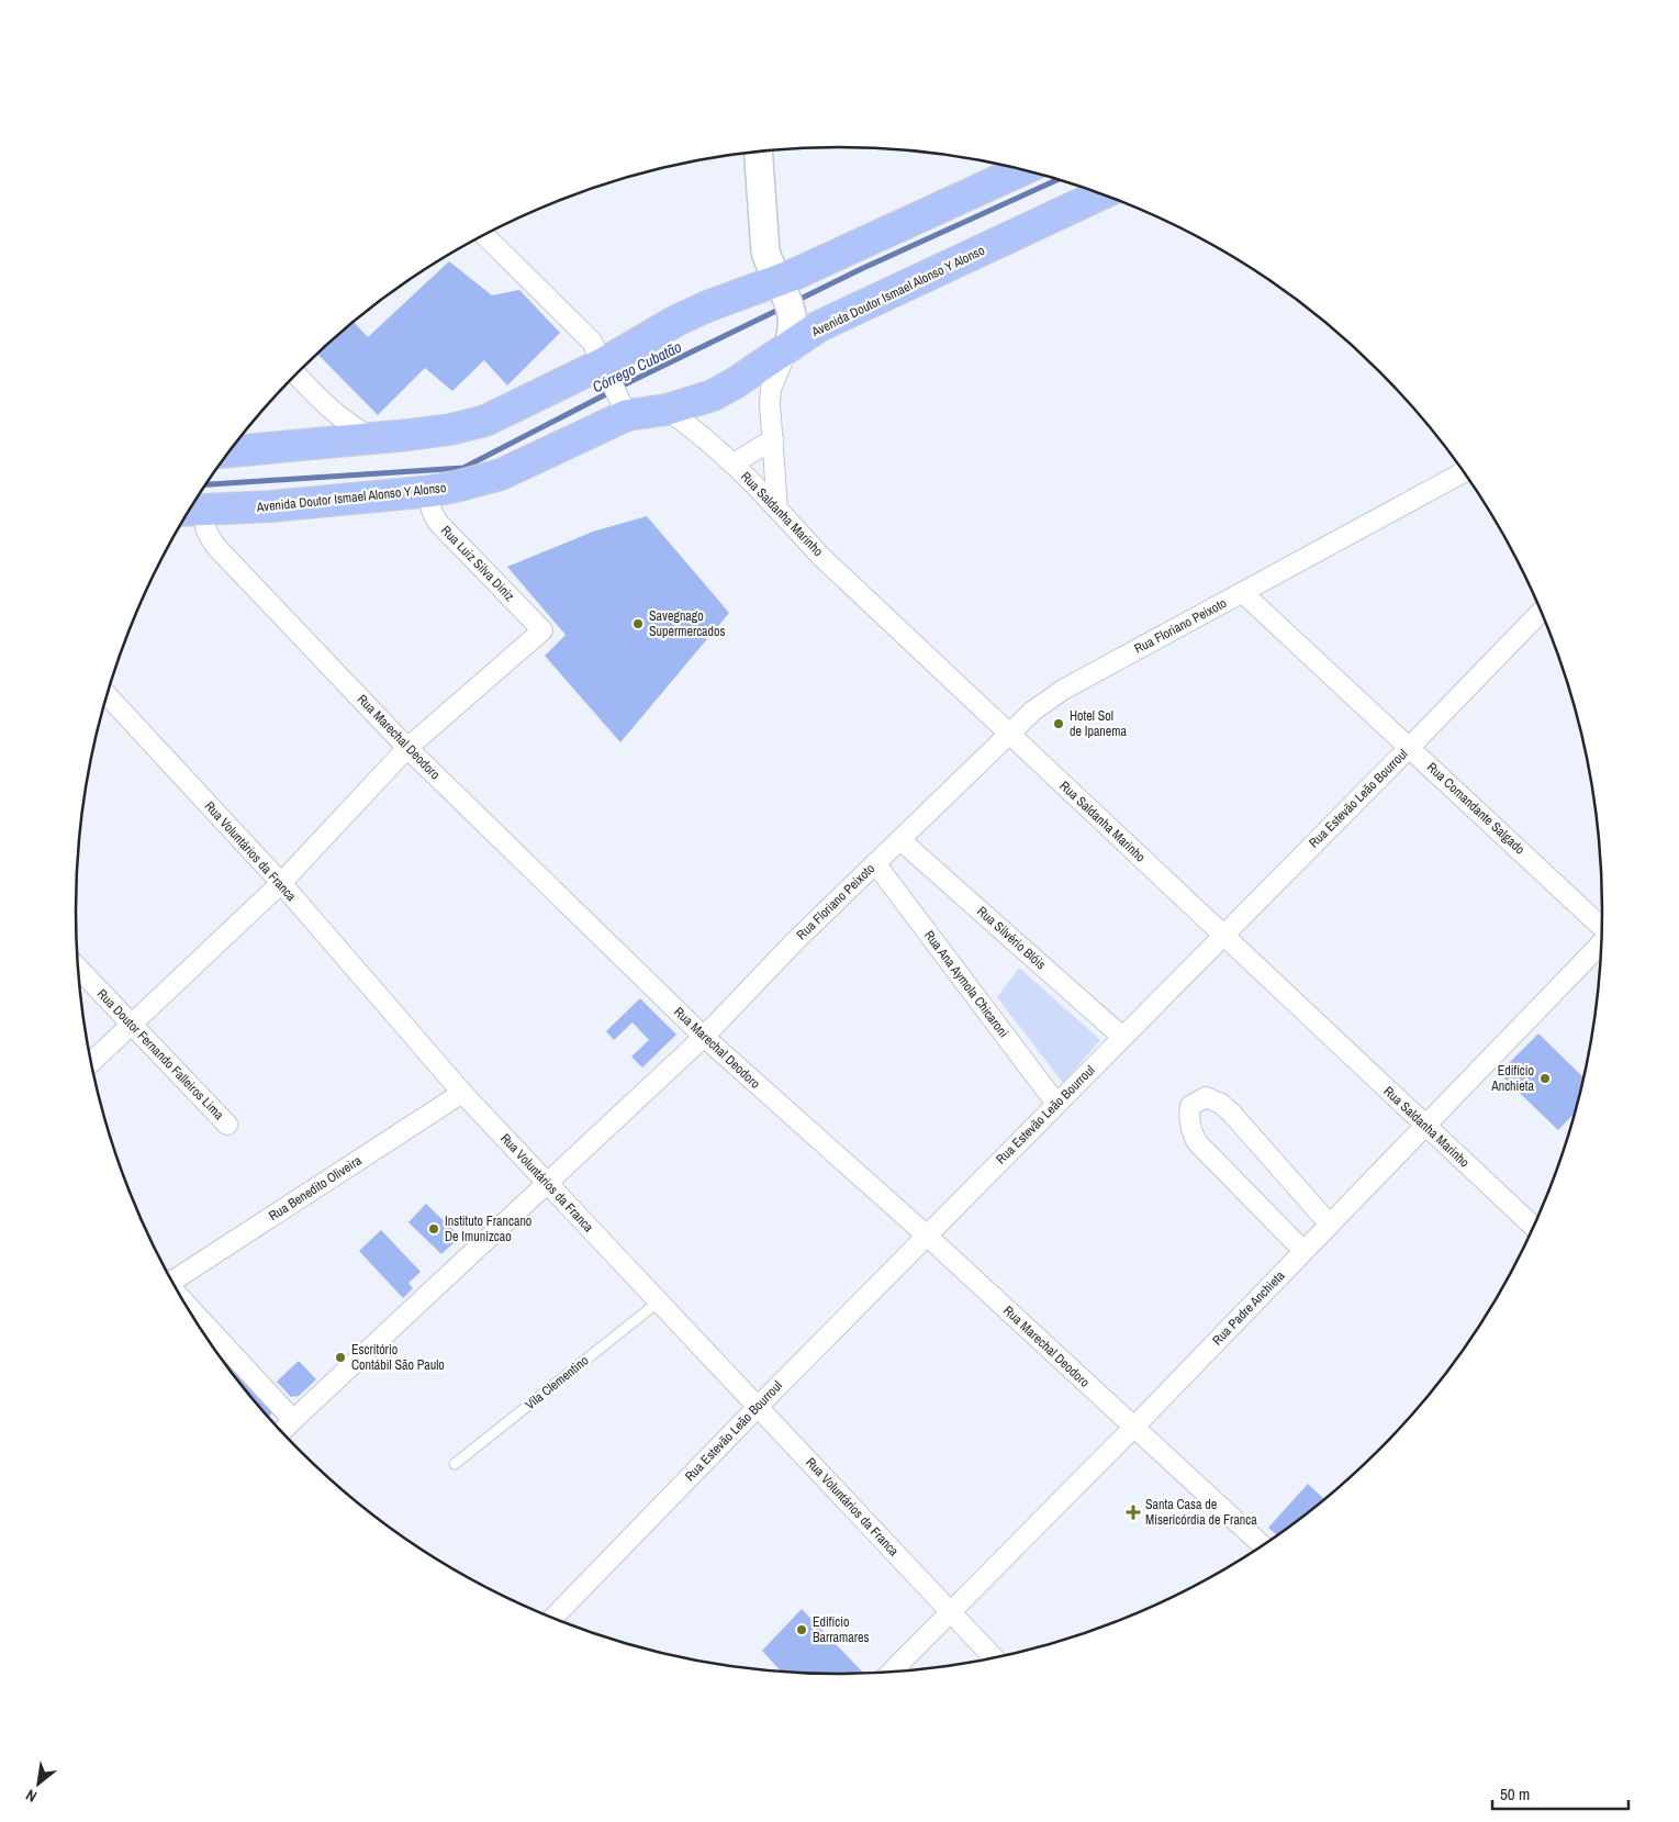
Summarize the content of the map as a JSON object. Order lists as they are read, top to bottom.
{
  "streets": {
    "main road": ["Avenida Doutor Ismael Alonso Y Alonso"],
    "street": [
      "Rua Saldanha Marinho",
      "Rua Luiz Silva Diniz",
      "Rua Floriano Peixoto",
      "Rua Marechal Deodoro",
      "Rua Estevão Leão Bourroul",
      "Rua Comandante Salgado",
      "Rua Voluntários da Franca",
      "Rua Silvério Blóis",
      "Rua Ana Aymola Chicaroni",
      "Rua Doutor Fernando Falleiros Lima",
      "Rua Benedito Oliveira",
      "Rua Padre Anchieta"
    ],
    "lane": ["Vila Clementino"]
  },
  "crossings": [
    ["Avenida Doutor Ismael Alonso Y Alonso", "Rua Saldanha Marinho"],
    ["Avenida Doutor Ismael Alonso Y Alonso", "Rua Luiz Silva Diniz"],
    ["Avenida Doutor Ismael Alonso Y Alonso", "Rua Marechal Deodoro"],
    ["Rua Saldanha Marinho", "Rua Floriano Peixoto"],
    ["Rua Saldanha Marinho", "Rua Estevão Leão Bourroul"],
    ["Rua Saldanha Marinho", "Rua Padre Anchieta"],
    ["Rua Luiz Silva Diniz", "Rua Marechal Deodoro"],
    ["Rua Floriano Peixoto", "Rua Marechal Deodoro"],
    ["Rua Floriano Peixoto", "Rua Comandante Salgado"],
    ["Rua Floriano Peixoto", "Rua Voluntários da Franca"],
    ["Rua Floriano Peixoto", "Rua Silvério Blóis"],
    ["Rua Floriano Peixoto", "Rua Ana Aymola Chicaroni"],
    ["Rua Marechal Deodoro", "Rua Estevão Leão Bourroul"],
    ["Rua Marechal Deodoro", "Rua Padre Anchieta"],
    ["Rua Estevão Leão Bourroul", "Rua Comandante Salgado"],
    ["Rua Estevão Leão Bourroul", "Rua Voluntários da Franca"],
    ["Rua Estevão Leão Bourroul", "Rua Silvério Blóis"],
    ["Rua Estevão Leão Bourroul", "Rua Ana Aymola Chicaroni"],
    ["Rua Voluntários da Franca", "Rua Benedito Oliveira"],
    ["Rua Voluntários da Franca", "Rua Padre Anchieta"],
    ["Rua Voluntários da Franca", "Vila Clementino"]
  ],
  "water": ["Córrego Cubatão"],
  "places": {
    "other": [
      "Savegnago Supermercados",
      "Hotel Sol de Ipanema",
      "Edifício Anchieta",
      "Instituto Francano De Imunizcao",
      "Escritório Contábil São Paulo",
      "Edifício Barramares"
    ],
    "health": ["Santa Casa de Misericórdia de Franca"]
  },
  "scale_bar": "50 m",
  "north": "bottom left"
}
